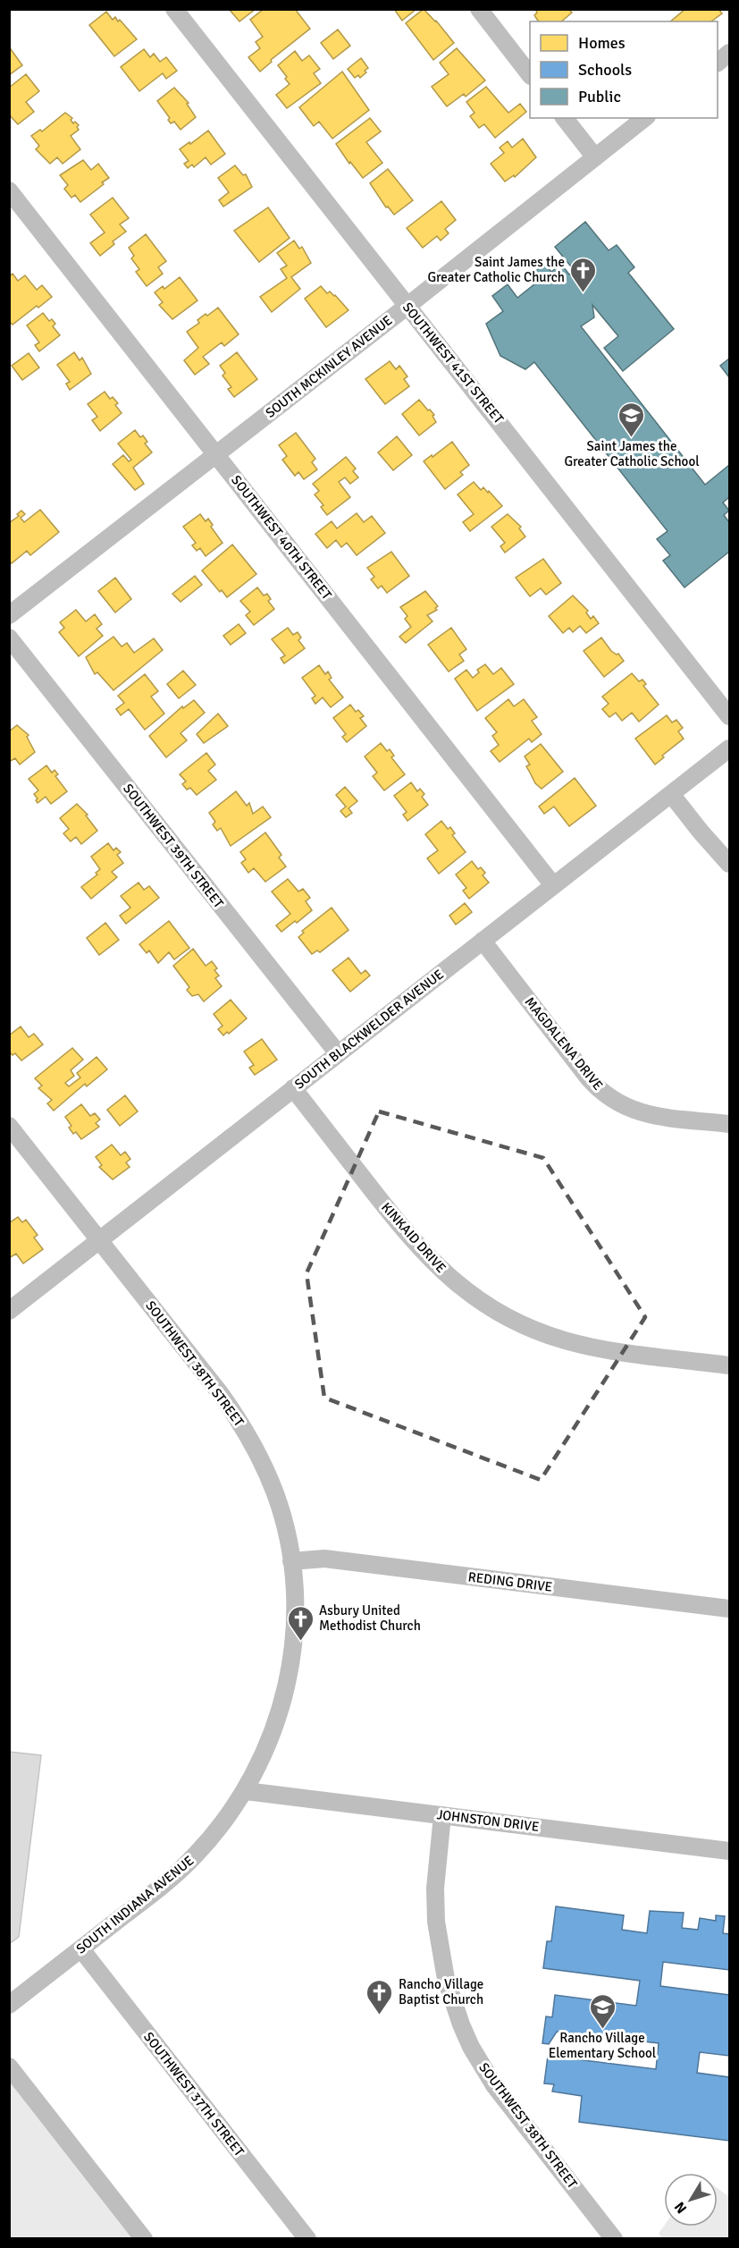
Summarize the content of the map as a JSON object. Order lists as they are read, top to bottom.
{
  "streets": {
    "street": [
      "SOUTHWEST 41ST STREET",
      "SOUTH MCKINLEY AVENUE",
      "SOUTHWEST 40TH STREET",
      "SOUTHWEST 39TH STREET",
      "SOUTH BLACKWELDER AVENUE",
      "MAGDALENA DRIVE",
      "KINKAID DRIVE",
      "SOUTHWEST 38TH STREET",
      "REDING DRIVE",
      "JOHNSTON DRIVE",
      "SOUTH INDIANA AVENUE",
      "SOUTHWEST 37TH STREET"
    ]
  },
  "crossings": [
    ["SOUTHWEST 41ST STREET", "SOUTH MCKINLEY AVENUE"],
    ["SOUTH MCKINLEY AVENUE", "SOUTHWEST 40TH STREET"],
    ["SOUTHWEST 40TH STREET", "SOUTH BLACKWELDER AVENUE"],
    ["SOUTHWEST 39TH STREET", "SOUTH BLACKWELDER AVENUE"],
    ["SOUTH BLACKWELDER AVENUE", "MAGDALENA DRIVE"],
    ["SOUTH BLACKWELDER AVENUE", "KINKAID DRIVE"],
    ["SOUTH BLACKWELDER AVENUE", "SOUTHWEST 38TH STREET"],
    ["SOUTHWEST 38TH STREET", "REDING DRIVE"],
    ["SOUTHWEST 38TH STREET", "JOHNSTON DRIVE"],
    ["SOUTHWEST 38TH STREET", "SOUTH INDIANA AVENUE"],
    ["JOHNSTON DRIVE", "SOUTH INDIANA AVENUE"],
    ["SOUTH INDIANA AVENUE", "SOUTHWEST 37TH STREET"]
  ],
  "places": {
    "church": ["Saint James the Greater Catholic Church", "Asbury United Methodist Church", "Rancho Village Baptist Church"],
    "school or university": ["Saint James the Greater Catholic School", "Rancho Village Elementary School"]
  },
  "legend": ["Homes", "Schools", "Public"],
  "north": "bottom left"
}
